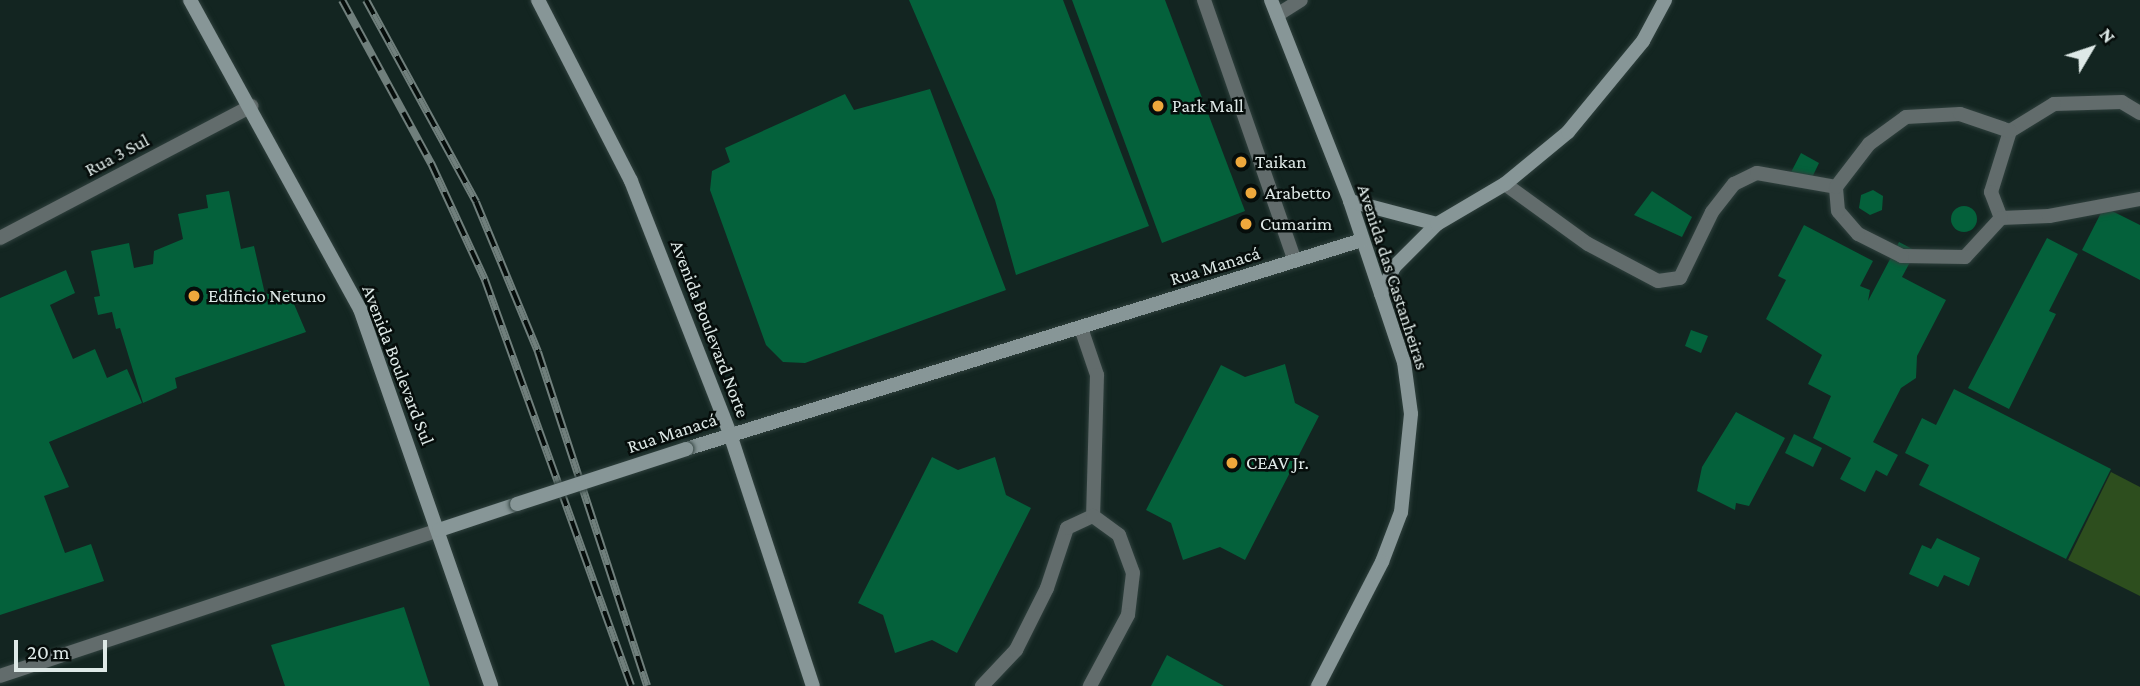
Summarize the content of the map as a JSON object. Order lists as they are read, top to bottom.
{
  "streets": {
    "street": [
      "Rua 3 Sul",
      "Rua Manacá",
      "Avenida das Castanheiras",
      "Avenida Boulevard Norte",
      "Avenida Boulevard Sul"
    ]
  },
  "crossings": [
    ["Rua 3 Sul", "Avenida Boulevard Sul"],
    ["Rua Manacá", "Avenida das Castanheiras"],
    ["Rua Manacá", "Avenida Boulevard Norte"],
    ["Rua Manacá", "Avenida Boulevard Sul"]
  ],
  "places": [
    "Park Mall",
    "Taikan",
    "Arabetto",
    "Cumarim",
    "Edificio Netuno",
    "CEAV Jr."
  ],
  "scale_bar": "20 m",
  "north": "top right"
}
